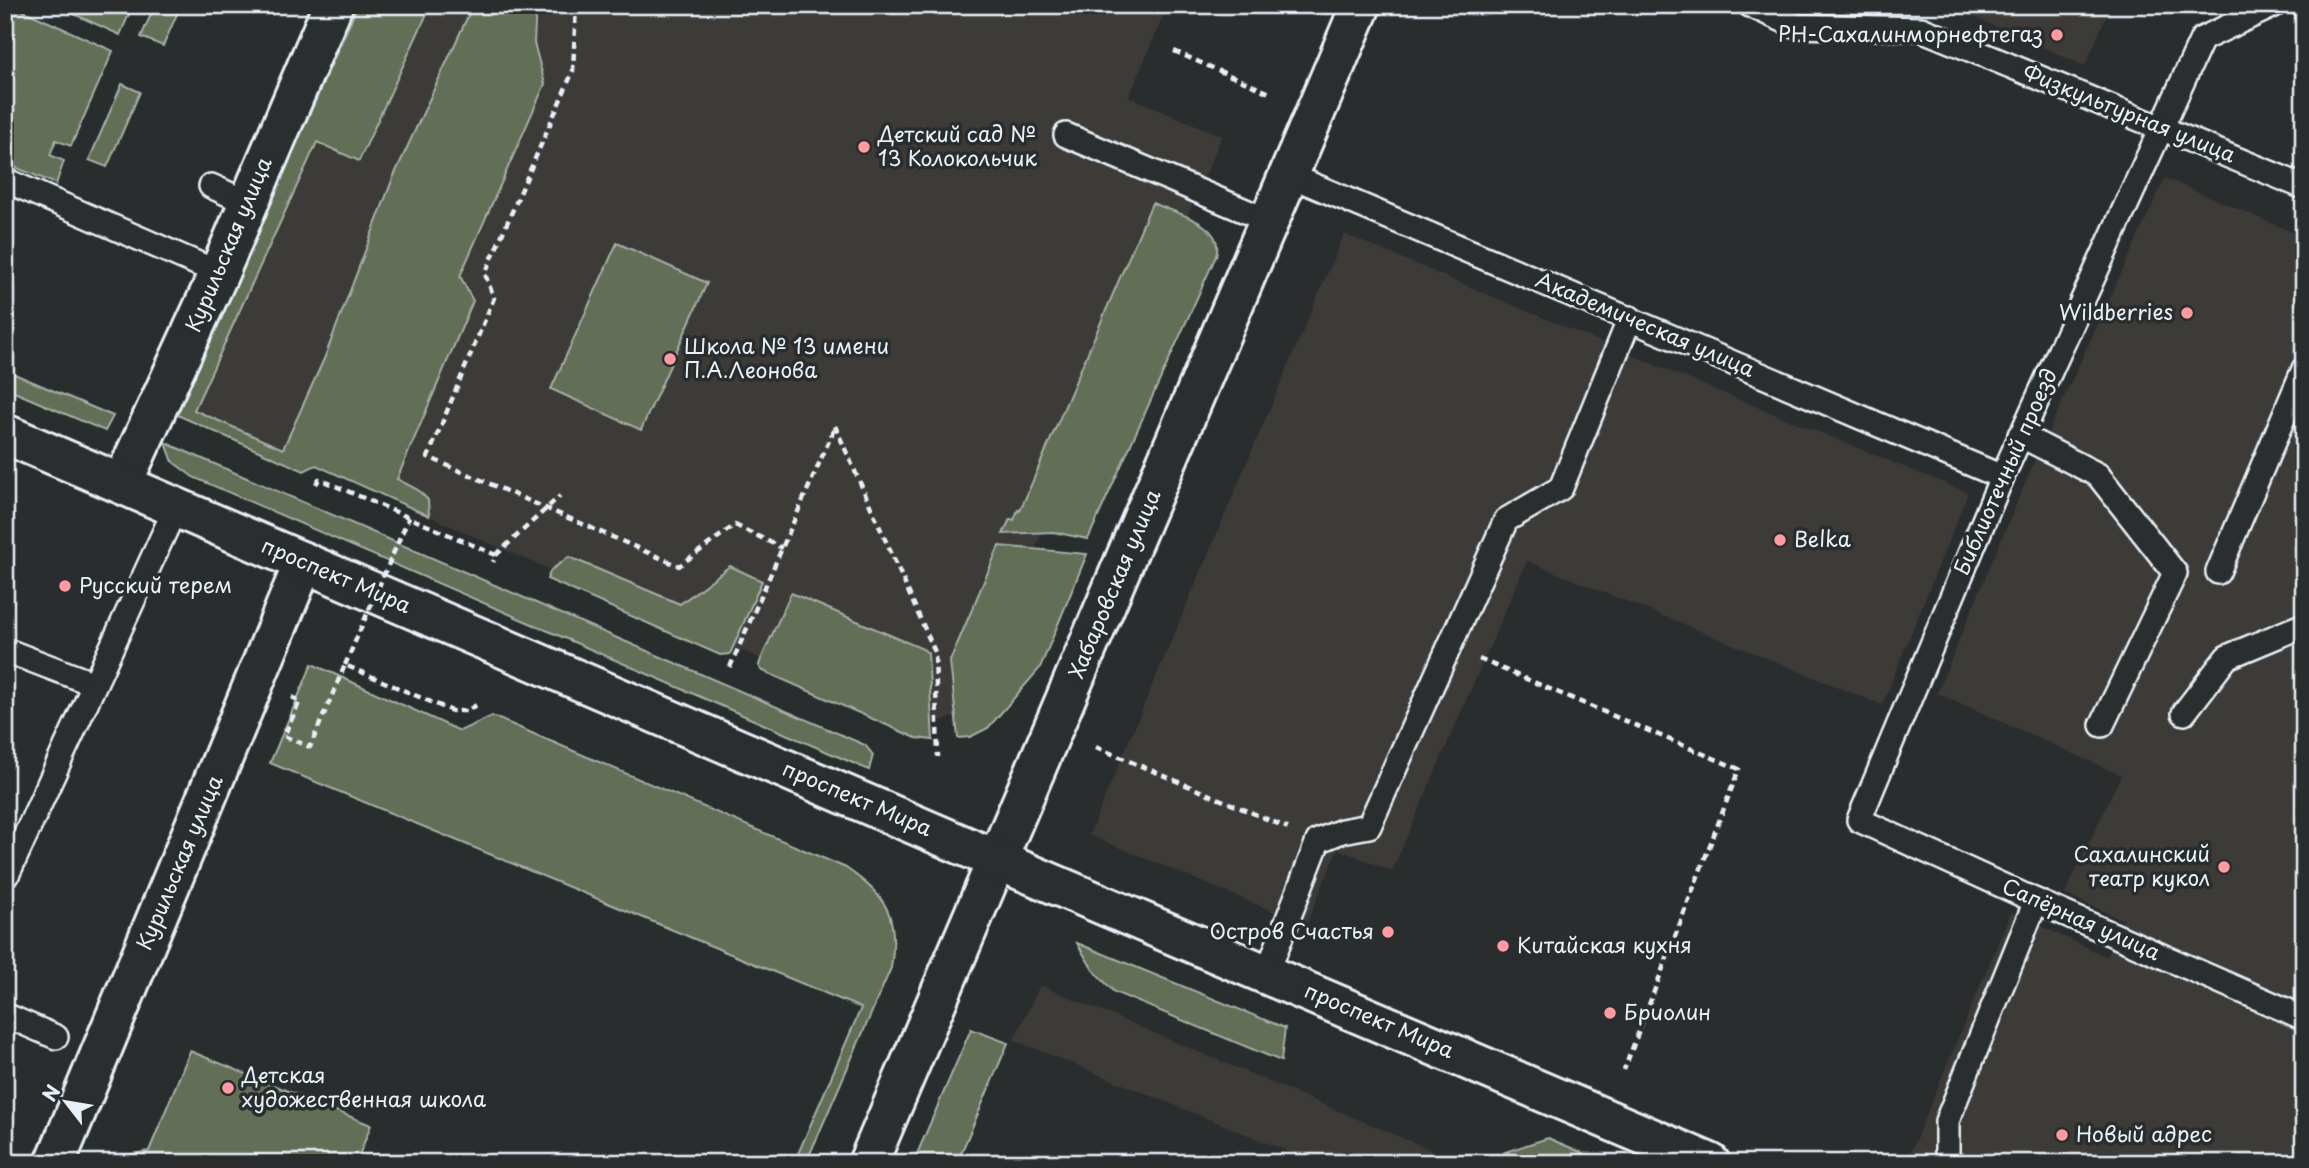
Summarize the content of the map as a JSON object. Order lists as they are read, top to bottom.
{
  "streets": {
    "street": ["Курильская улица", "проспект Мира", "Хабаровская улица"],
    "lane": [
      "Физкультурная улица",
      "Академическая улица",
      "Библиотечный проезд",
      "Сапёрная улица"
    ]
  },
  "crossings": [
    ["Физкультурная улица", "Библиотечный проезд"],
    ["Курильская улица", "проспект Мира"],
    ["Академическая улица", "Библиотечный проезд"],
    ["Академическая улица", "Хабаровская улица"],
    ["Библиотечный проезд", "Сапёрная улица"],
    ["проспект Мира", "Хабаровская улица"]
  ],
  "places": [
    "РН-Сахалинморнефтегаз",
    "Детский сад № 13 Колокольчик",
    "Wildberries",
    "Школа № 13 имени П.А.Леонова",
    "Belka",
    "Русский терем",
    "Сахалинский театр кукол",
    "Остров Счастья",
    "Китайская кухня",
    "Бриолин",
    "Детская художественная школа",
    "Новый адрес"
  ],
  "north": "top left"
}
